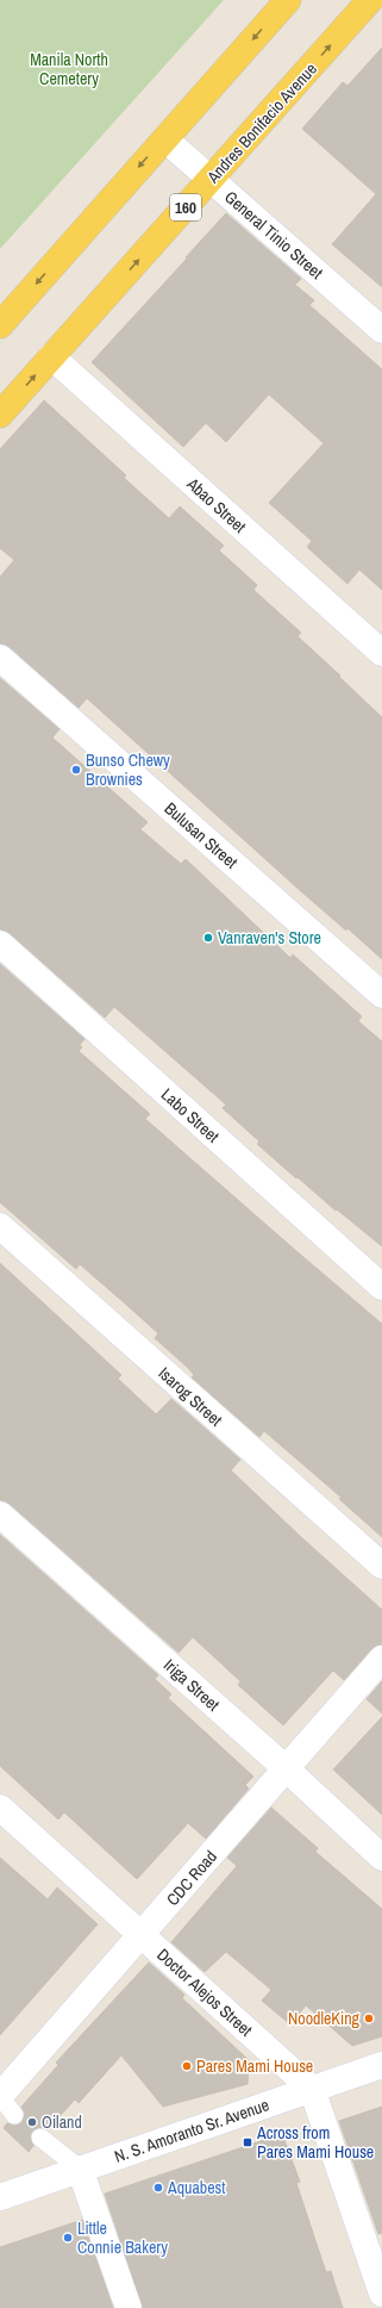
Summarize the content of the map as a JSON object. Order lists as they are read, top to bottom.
{
  "streets": {
    "main road": ["Andres Bonifacio Avenue", "160"],
    "street": [
      "General Tinio Street",
      "Abao Street",
      "Bulusan Street",
      "Labo Street",
      "Isarog Street",
      "Iriga Street",
      "CDC Road",
      "Doctor Alejos Street",
      "N. S. Amoranto Sr. Avenue"
    ]
  },
  "crossings": [
    ["Andres Bonifacio Avenue", "General Tinio Street"],
    ["Andres Bonifacio Avenue", "Abao Street"],
    ["Iriga Street", "CDC Road"],
    ["CDC Road", "Doctor Alejos Street"],
    ["Doctor Alejos Street", "N. S. Amoranto Sr. Avenue"]
  ],
  "parks": ["Manila North Cemetery"],
  "places": {
    "other": [
      "Bunso Chewy Brownies",
      "Vanraven's Store",
      "NoodleKing",
      "Pares Mami House",
      "Oiland",
      "Aquabest",
      "Little Connie Bakery"
    ],
    "transit": ["Across from Pares Mami House"]
  }
}
